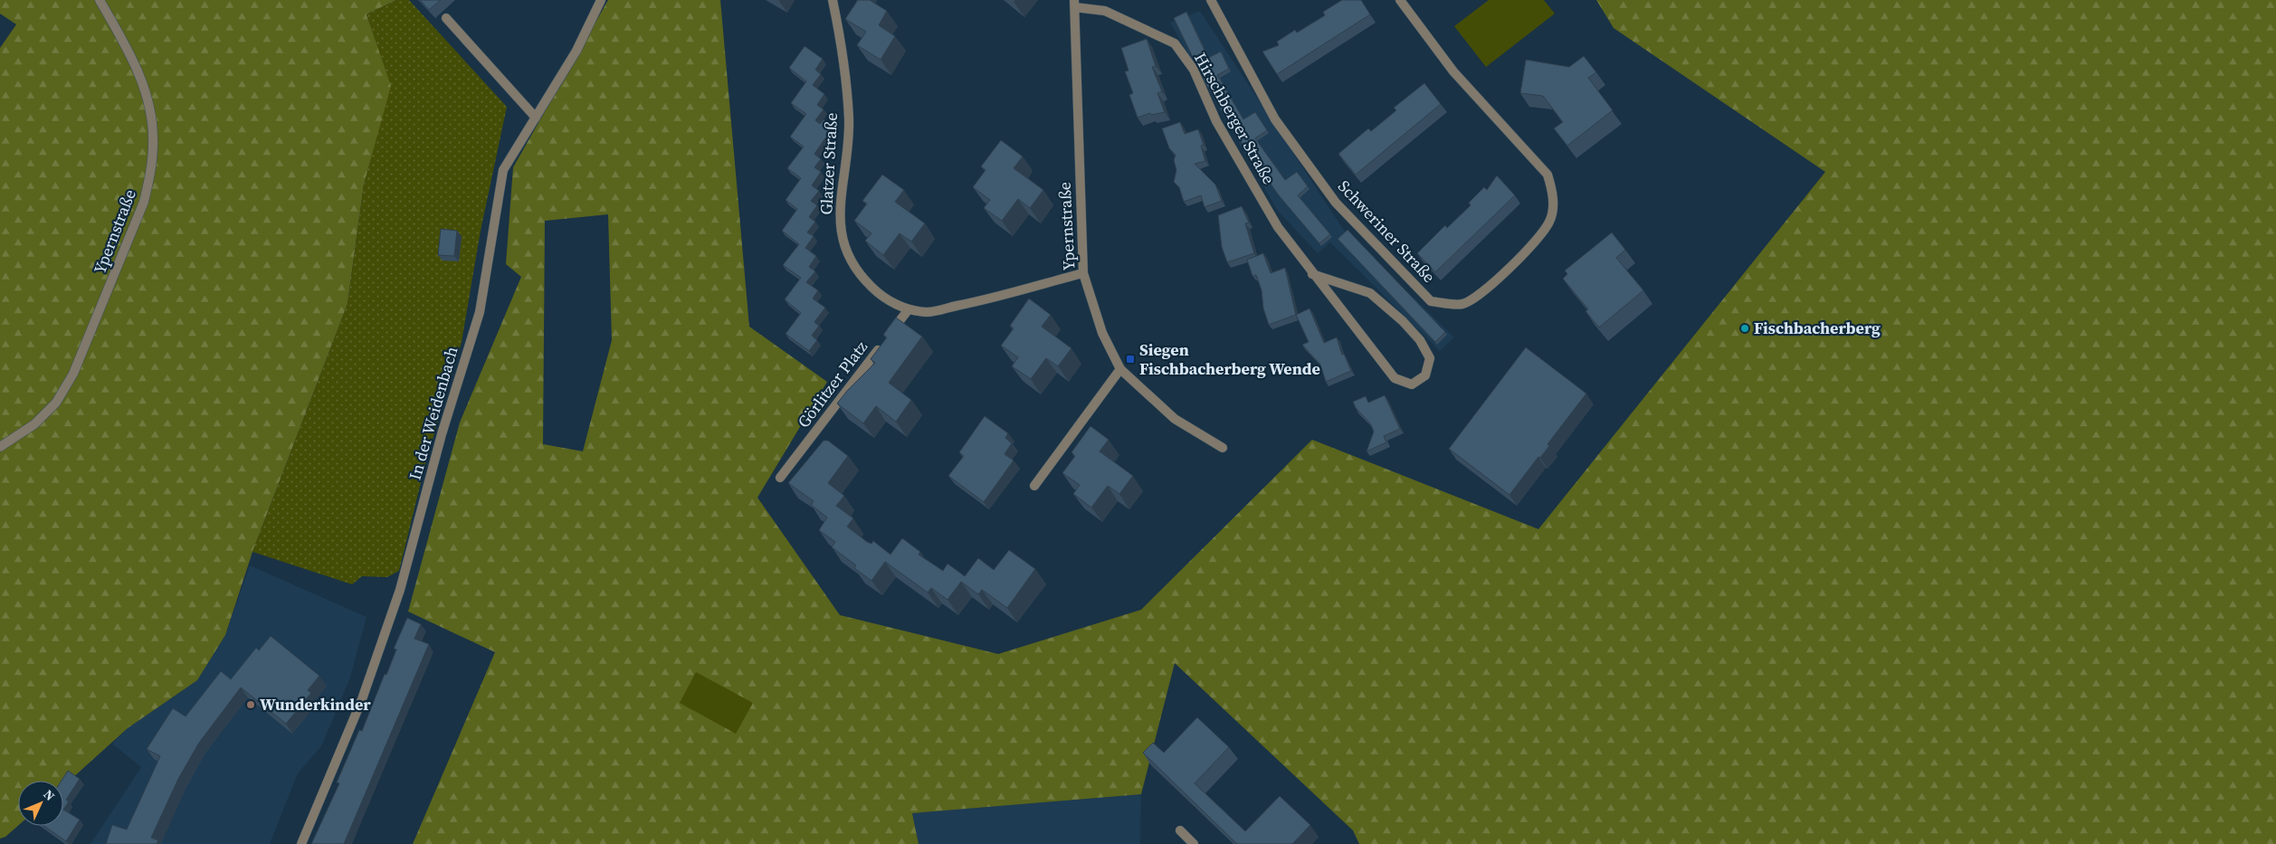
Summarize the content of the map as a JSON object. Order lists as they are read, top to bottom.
{
  "streets": {
    "street": [
      "Hirschberger Straße",
      "Glatzer Straße",
      "Ypernstraße",
      "Schweriner Straße",
      "Görlitzer Platz",
      "In der Weidenbach"
    ]
  },
  "crossings": [
    ["Hirschberger Straße", "Ypernstraße"],
    ["Glatzer Straße", "Ypernstraße"],
    ["Glatzer Straße", "Görlitzer Platz"]
  ],
  "places": {
    "other": ["Fischbacherberg", "Wunderkinder"],
    "transit": ["Siegen Fischbacherberg Wende"]
  },
  "north": "top right"
}
